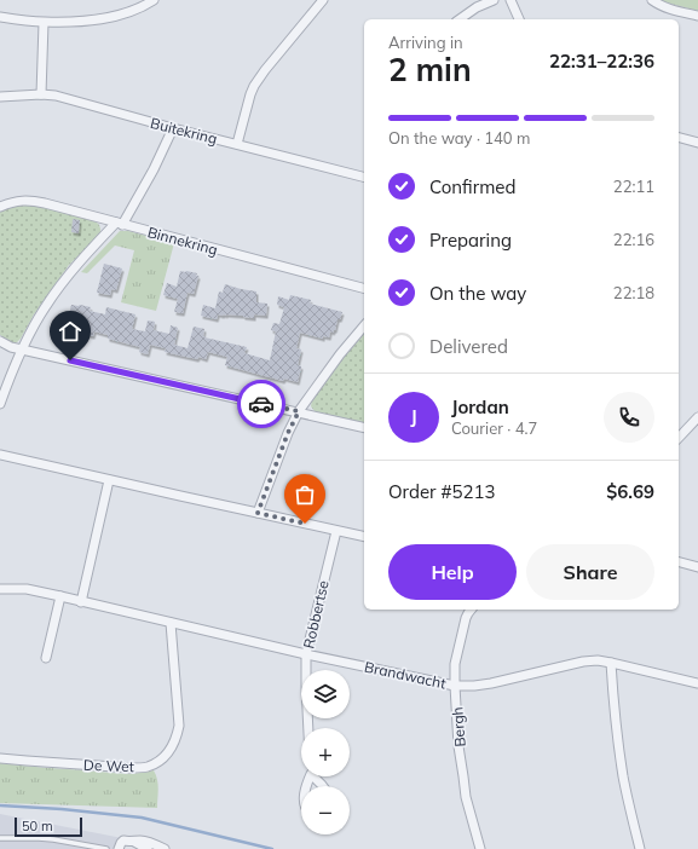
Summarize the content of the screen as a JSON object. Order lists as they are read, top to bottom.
{
  "streets": {
    "street": [
      "Buitekring",
      "Binnekring",
      "Robbertse",
      "Brandwacht",
      "Bergh",
      "De Wet"
    ]
  },
  "crossings": [
    ["Robbertse", "Brandwacht"],
    ["Brandwacht", "Bergh"],
    ["Brandwacht", "De Wet"]
  ],
  "scale_bar": "50 m",
  "page": {
    "heading": ["2 min", "Arriving in", "22:31–22:36"],
    "panel": [
      "Jordan",
      "Courier · 4.7",
      "Order #5213",
      "$6.69"
    ],
    "bar": "On the way · 140 m",
    "list": [
      ["Confirmed", "22:11"],
      ["Preparing", "22:16"],
      ["On the way", "22:18"],
      "Delivered"
    ],
    "round": "J",
    "buttons": ["Help", "Share"],
    "map_buttons": ["+", "−"],
    "scale": "50 m"
  }
}
